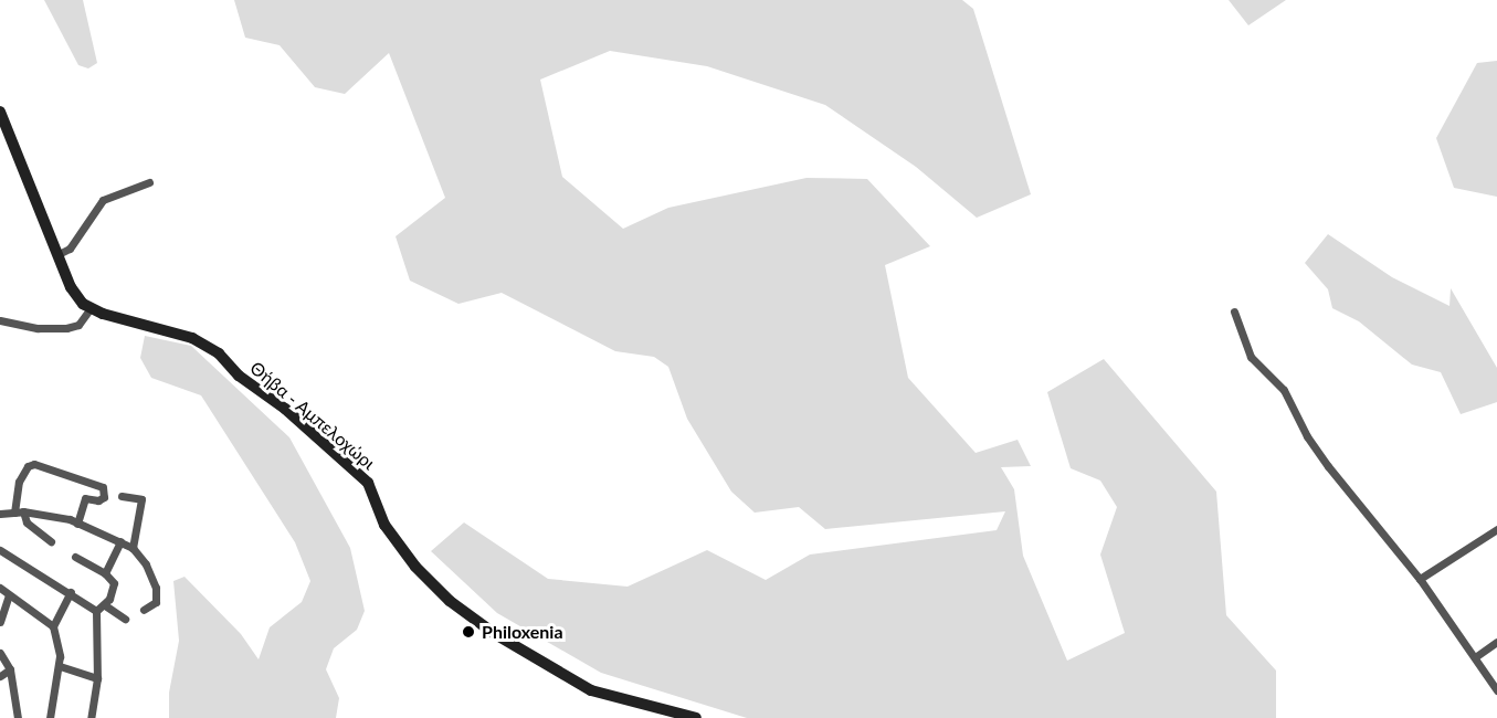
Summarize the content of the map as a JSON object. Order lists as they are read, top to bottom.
{
  "streets": {
    "street": ["Θήβα - Αμπελοχώρι"]
  },
  "places": ["Philoxenia"]
}
